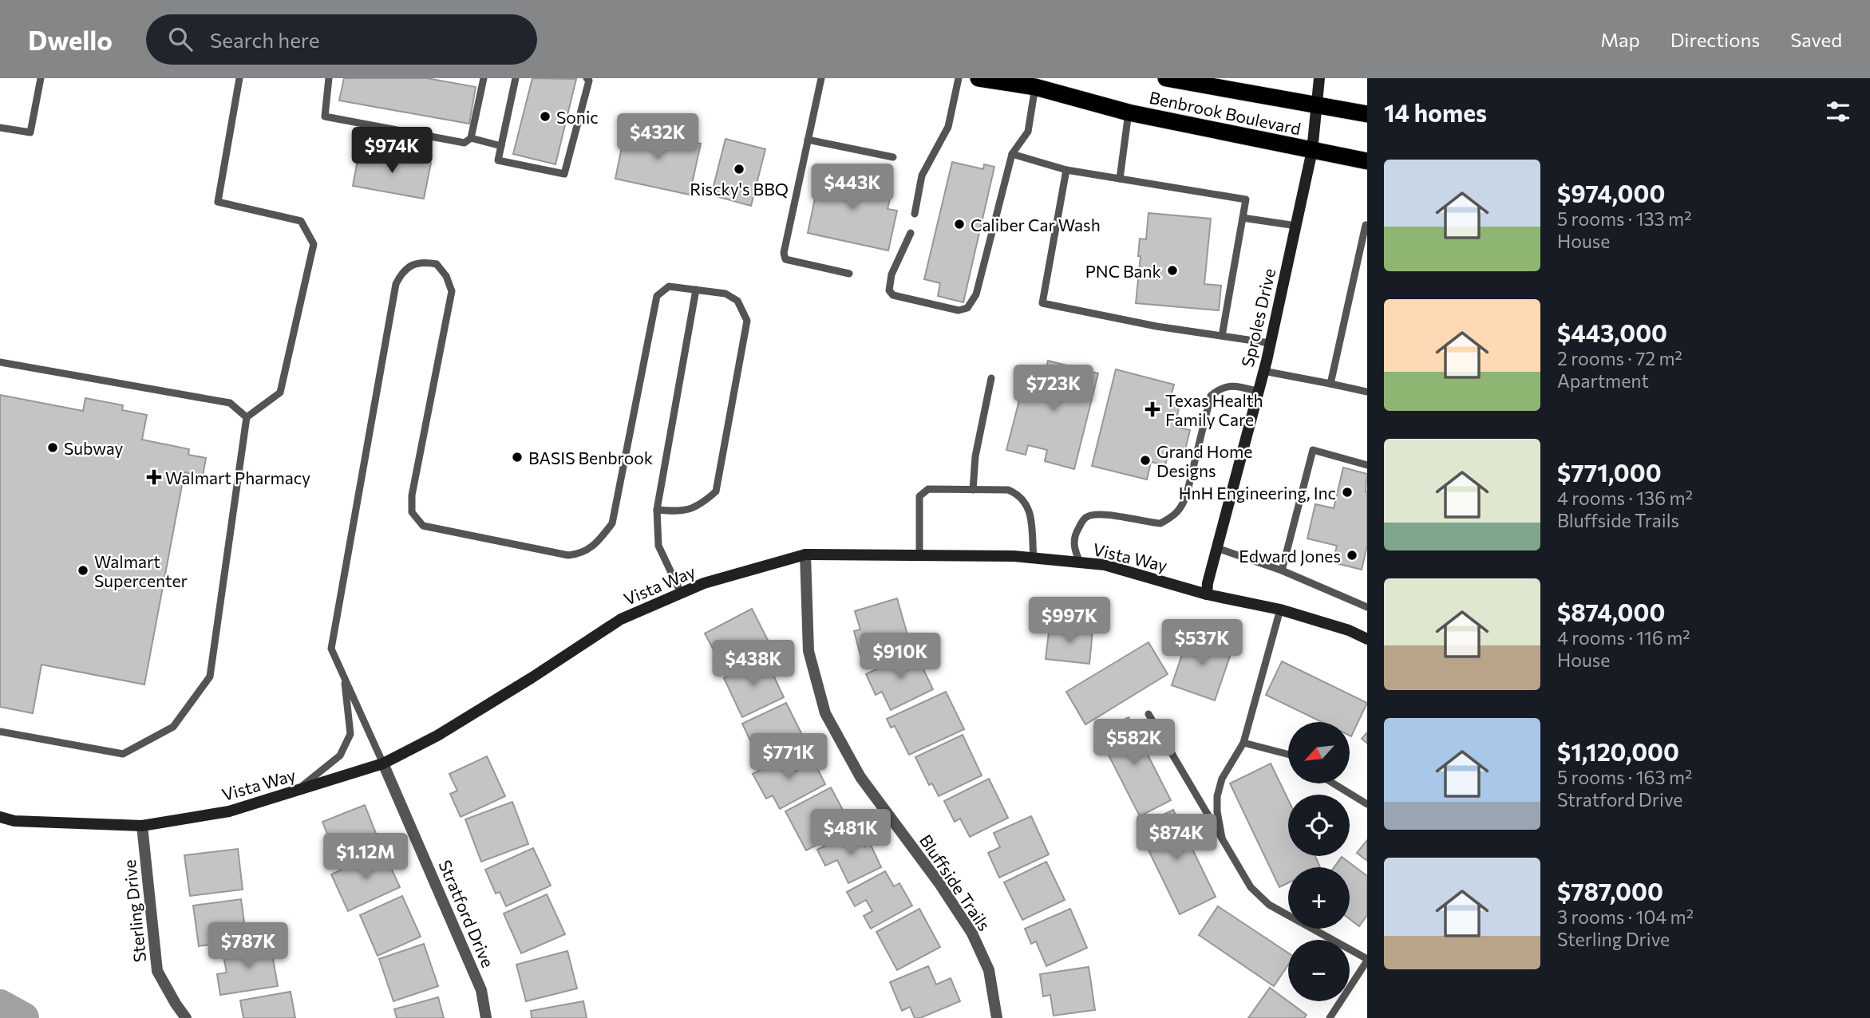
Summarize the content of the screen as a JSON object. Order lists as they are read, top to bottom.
{
  "streets": {
    "highway": ["Benbrook Boulevard"],
    "street": [
      "Sproles Drive",
      "Vista Way",
      "Bluffside Trails",
      "Sterling Drive",
      "Stratford Drive"
    ]
  },
  "crossings": [
    ["Benbrook Boulevard", "Sproles Drive"],
    ["Sproles Drive", "Vista Way"],
    ["Vista Way", "Bluffside Trails"],
    ["Vista Way", "Sterling Drive"],
    ["Vista Way", "Stratford Drive"]
  ],
  "places": {
    "other": [
      "Sonic",
      "Riscky's BBQ",
      "Caliber Car Wash",
      "PNC Bank",
      "Subway",
      "BASIS Benbrook",
      "Grand Home Designs",
      "HnH Engineering, Inc",
      "Edward Jones",
      "Walmart Supercenter"
    ],
    "health": ["Texas Health Family Care", "Walmart Pharmacy"]
  },
  "north": "bottom left",
  "page": {
    "header": "Dwello",
    "search": "Search here",
    "nav": ["Map", "Directions", "Saved"],
    "heading": "14 homes",
    "price": [
      "$432K",
      "$974K",
      "$443K",
      "$723K",
      "$997K",
      "$537K",
      "$910K",
      "$438K",
      "$582K",
      "$771K",
      "$481K",
      "$874K",
      "$1.12M",
      "$787K"
    ],
    "list": [
      {
        "name": "$974,000",
        "note": "5 rooms · 133 m² · House"
      },
      {
        "name": "$443,000",
        "note": "2 rooms · 72 m² · Apartment"
      },
      {
        "name": "$771,000",
        "note": "4 rooms · 136 m² · Bluffside Trails"
      },
      {
        "name": "$874,000",
        "note": "4 rooms · 116 m² · House"
      },
      {
        "name": "$1,120,000",
        "note": "5 rooms · 163 m² · Stratford Drive"
      },
      {
        "name": "$787,000",
        "note": "3 rooms · 104 m² · Sterling Drive"
      }
    ],
    "map_buttons": ["+", "−"]
  }
}
